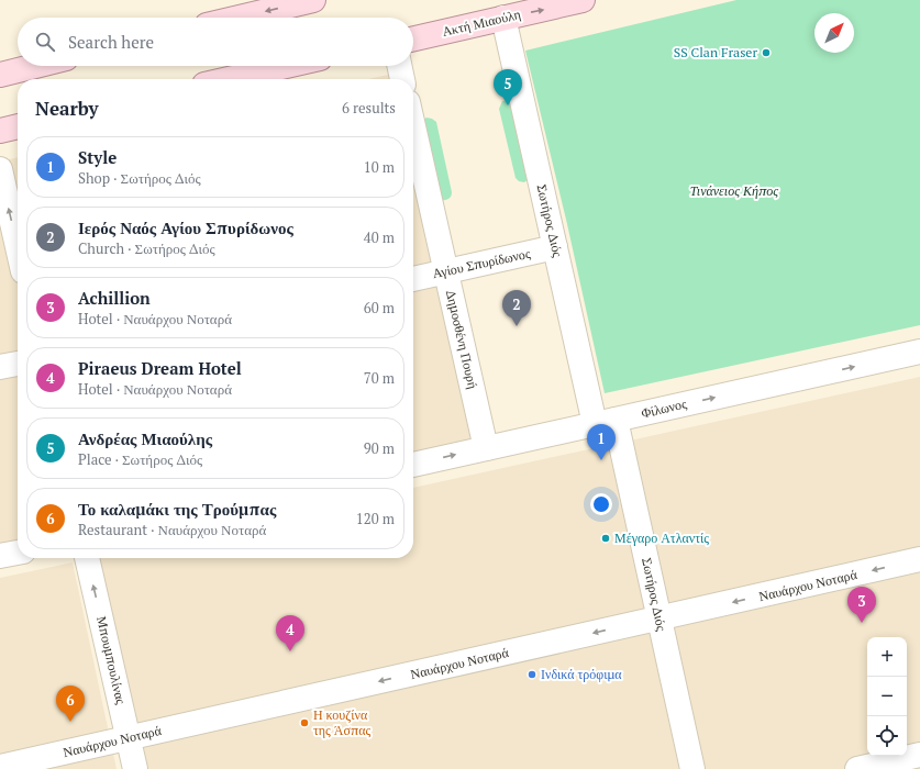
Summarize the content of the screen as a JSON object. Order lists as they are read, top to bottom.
{
  "streets": {
    "main road": ["Ακτή Μιαούλη"],
    "street": [
      "Σωτήρος Διός",
      "Αγίου Σπυρίδωνος",
      "Δημοσθένη Πουρή",
      "Φίλωνος",
      "Ναυάρχου Νοταρά",
      "Μπουμπουλίνας"
    ]
  },
  "crossings": [
    ["Ακτή Μιαούλη", "Σωτήρος Διός"],
    ["Σωτήρος Διός", "Αγίου Σπυρίδωνος"],
    ["Σωτήρος Διός", "Φίλωνος"],
    ["Σωτήρος Διός", "Ναυάρχου Νοταρά"],
    ["Αγίου Σπυρίδωνος", "Δημοσθένη Πουρή"],
    ["Δημοσθένη Πουρή", "Φίλωνος"],
    ["Ναυάρχου Νοταρά", "Μπουμπουλίνας"]
  ],
  "one_way": [
    "Ακτή Μιαούλη",
    "Φίλωνος",
    "Ναυάρχου Νοταρά",
    "Μπουμπουλίνας"
  ],
  "parks": ["Τινάνειος Κήπος"],
  "places": [
    "SS Clan Fraser",
    "Μέγαρο Ατλαντίς",
    "Ινδικά τρόφιμα",
    "Η κουζίνα της Άσπας"
  ],
  "north": "top right",
  "page": {
    "search": "Search here",
    "pins": [
      "5",
      "2",
      "1",
      "3",
      "4",
      "6"
    ],
    "heading": ["Nearby", "6 results"],
    "list": [
      {
        "mark": "1",
        "name": "Style",
        "note": "Shop · Σωτήρος Διός",
        "value": "10 m"
      },
      {
        "mark": "2",
        "name": "Ιερός Ναός Αγίου Σπυρίδωνος",
        "note": "Church · Σωτήρος Διός",
        "value": "40 m"
      },
      {
        "mark": "3",
        "name": "Achillion",
        "note": "Hotel · Ναυάρχου Νοταρά",
        "value": "60 m"
      },
      {
        "mark": "4",
        "name": "Piraeus Dream Hotel",
        "note": "Hotel · Ναυάρχου Νοταρά",
        "value": "70 m"
      },
      {
        "mark": "5",
        "name": "Ανδρέας Μιαούλης",
        "note": "Place · Σωτήρος Διός",
        "value": "90 m"
      },
      {
        "mark": "6",
        "name": "Το καλαμάκι της Τρούμπας",
        "note": "Restaurant · Ναυάρχου Νοταρά",
        "value": "120 m"
      }
    ],
    "map_buttons": ["+", "−"]
  }
}
